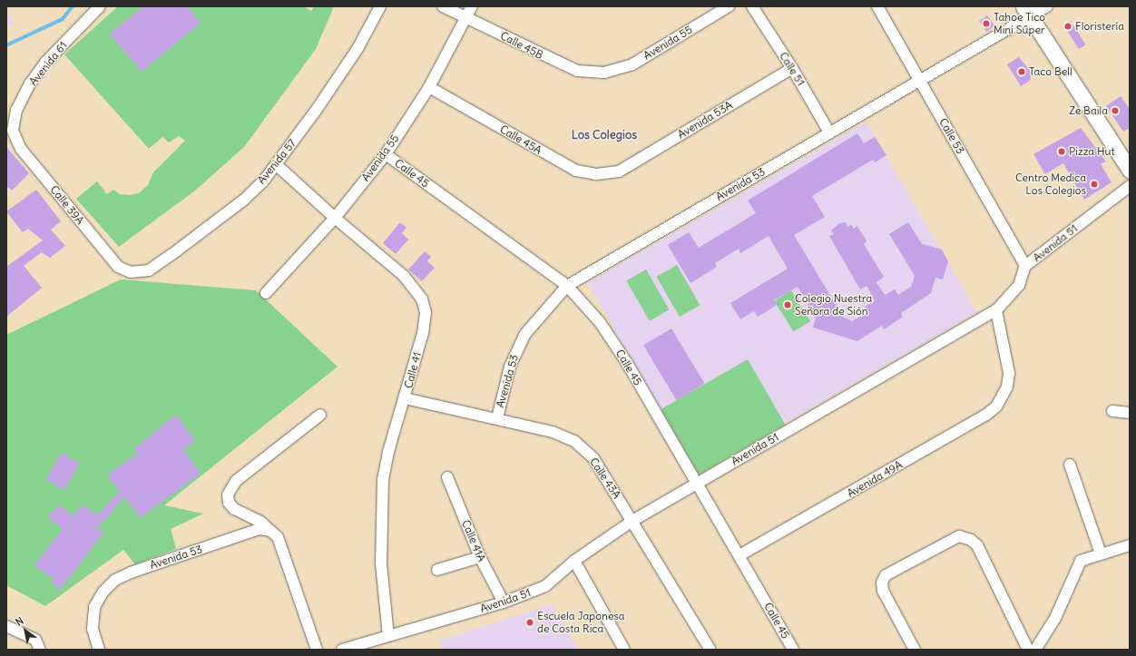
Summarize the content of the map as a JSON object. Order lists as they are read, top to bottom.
{
  "streets": {
    "street": [
      "Avenida 55",
      "Calle 45B",
      "Avenida 61",
      "Calle 51",
      "Avenida 53A",
      "Calle 53",
      "Calle 45A",
      "Avenida 57",
      "Calle 45",
      "Avenida 53",
      "Calle 39A",
      "Avenida 51",
      "Calle 41",
      "Calle 43A",
      "Avenida 49A",
      "Calle 41A"
    ]
  },
  "crossings": [
    ["Avenida 55", "Calle 45B"],
    ["Avenida 55", "Calle 45A"],
    ["Avenida 55", "Calle 45"],
    ["Avenida 55", "Calle 41"],
    ["Avenida 61", "Calle 39A"],
    ["Calle 51", "Avenida 53A"],
    ["Calle 51", "Avenida 53"],
    ["Avenida 53A", "Calle 45A"],
    ["Calle 53", "Avenida 53"],
    ["Calle 53", "Avenida 51"],
    ["Avenida 57", "Calle 39A"],
    ["Avenida 57", "Calle 41"],
    ["Calle 45", "Avenida 53"],
    ["Calle 45", "Avenida 51"],
    ["Calle 45", "Avenida 49A"],
    ["Avenida 53", "Calle 43A"],
    ["Avenida 51", "Calle 41"],
    ["Avenida 51", "Calle 43A"],
    ["Avenida 51", "Avenida 49A"],
    ["Avenida 51", "Calle 41A"],
    ["Calle 41", "Calle 43A"]
  ],
  "districts": ["Los Colegios"],
  "places": [
    "Tahoe Tico Mini Super",
    "Floristería",
    "Taco Bell",
    "Ze Baila",
    "Pizza Hut",
    "Centro Medica Los Colegios",
    "Colegio Nuestra Señora de Sión",
    "Escuela Japonesa de Costa Rica"
  ],
  "north": "top left"
}
